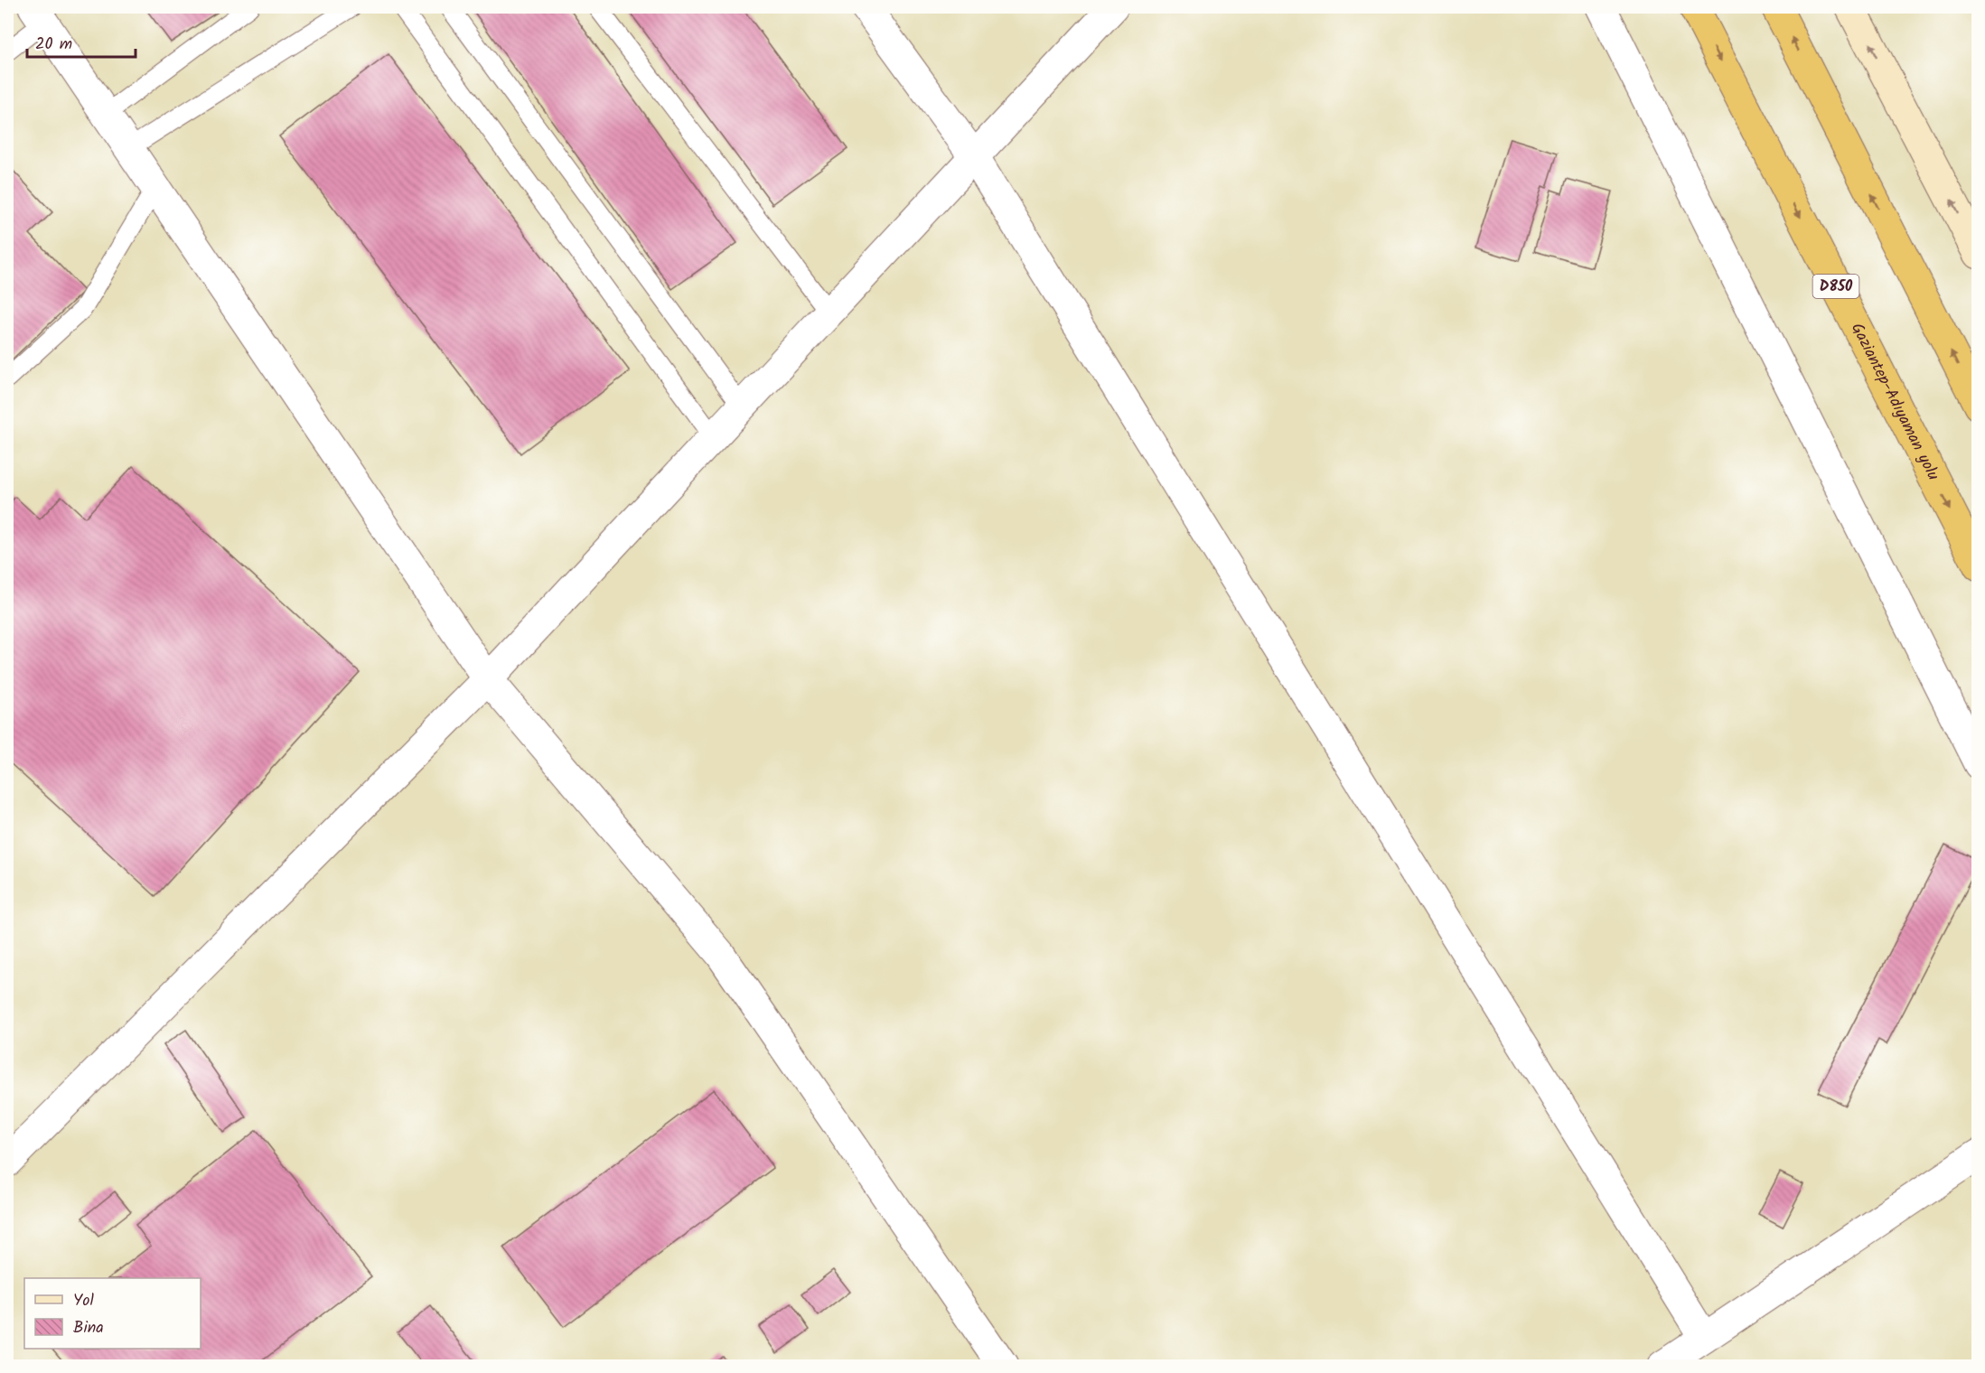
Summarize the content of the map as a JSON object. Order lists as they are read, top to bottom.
{
  "streets": {
    "highway": ["D850", "Gaziantep-Adıyaman yolu"]
  },
  "legend": ["Yol", "Bina"],
  "scale_bar": "20 m"
}
